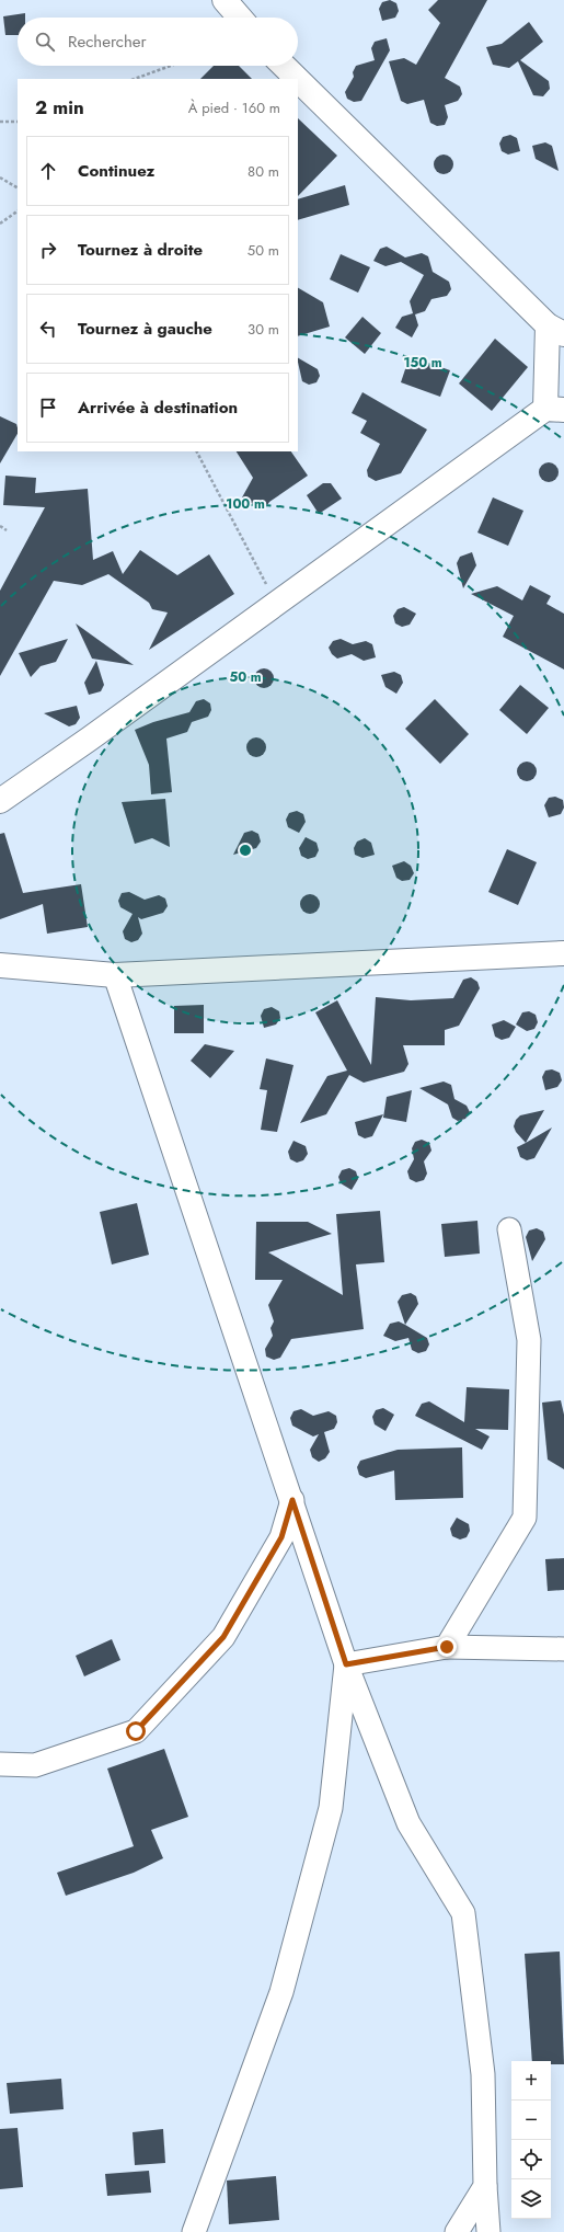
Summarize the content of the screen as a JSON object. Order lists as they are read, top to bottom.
{
  "page": {
    "search": "Rechercher",
    "heading": ["2 min", "À pied · 160 m"],
    "list": [
      ["Continuez", "80 m"],
      ["Tournez à droite", "50 m"],
      ["Tournez à gauche", "30 m"],
      "Arrivée à destination"
    ],
    "map_buttons": ["+", "−"]
  },
  "rings": ["150 m", "100 m", "50 m"]
}
